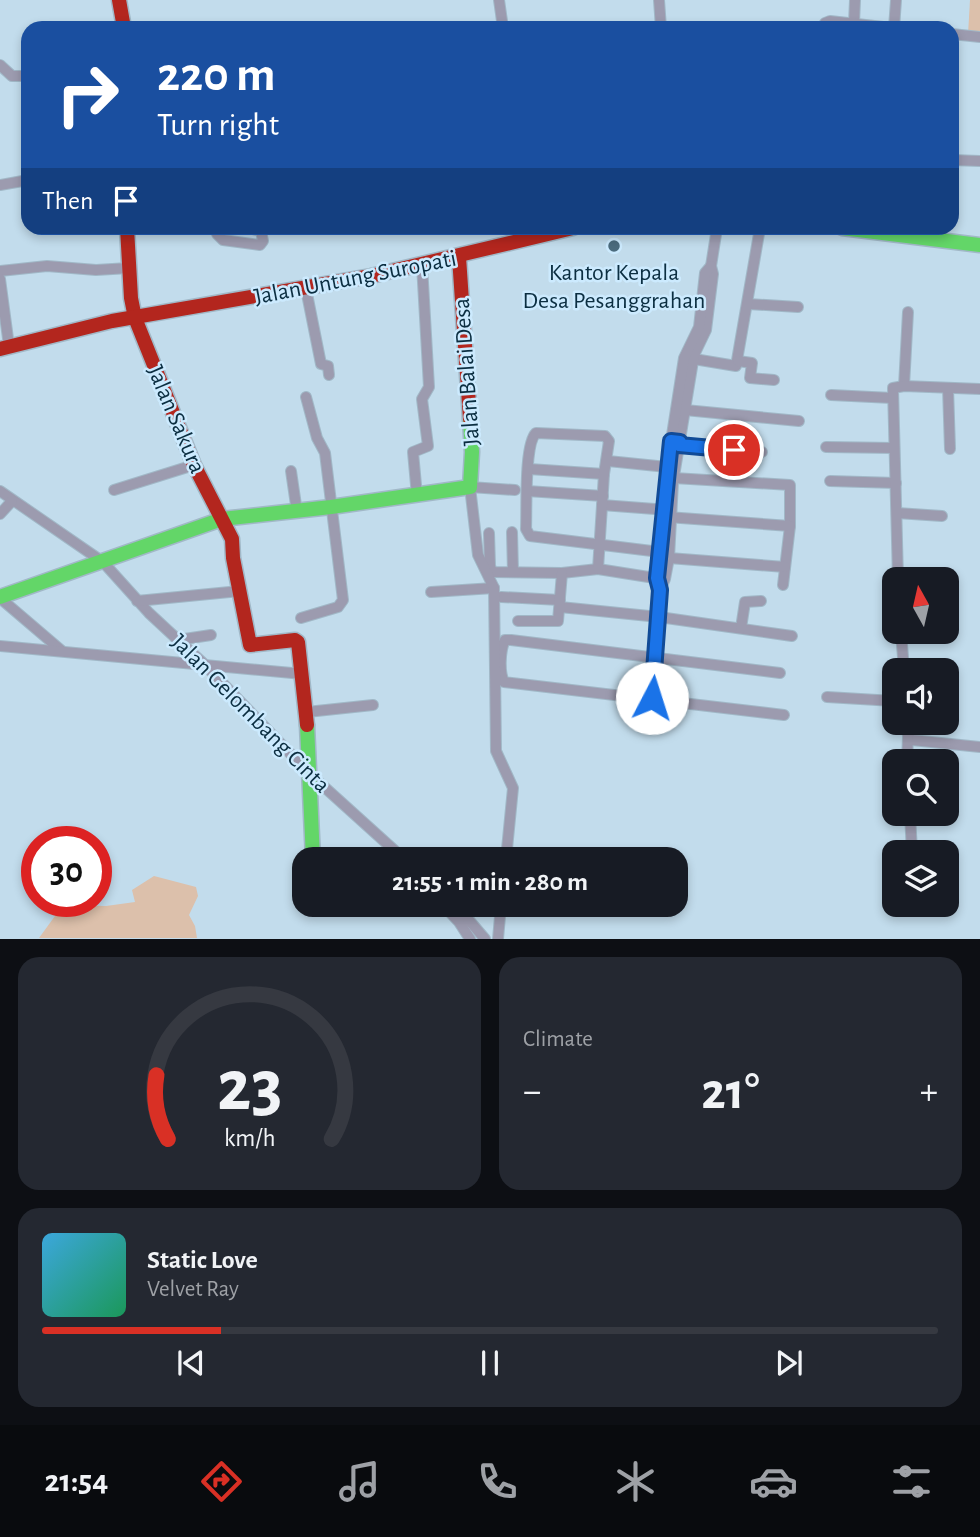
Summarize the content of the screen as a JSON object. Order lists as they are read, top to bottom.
{
  "streets": {
    "street": [
      "Jalan Untung Suropati",
      "Jalan Balai Desa",
      "Jalan Sakura",
      "Jalan Gelombang Cinta"
    ]
  },
  "crossings": [
    ["Jalan Untung Suropati", "Jalan Balai Desa"],
    ["Jalan Untung Suropati", "Jalan Sakura"]
  ],
  "places": ["Kantor Kepala Desa Pesanggrahan"],
  "north": "top",
  "page": {
    "turn": ["220 m", "Turn right"],
    "then": "Then",
    "limit": "30",
    "trip": "21:55 · 1 min · 280 m",
    "tile": "Climate",
    "heat": ["−", "21°", "+"],
    "song": ["Static Love", "Velvet Ray"],
    "tabs": "21:54",
    "gauge": ["23", "km/h"]
  }
}
